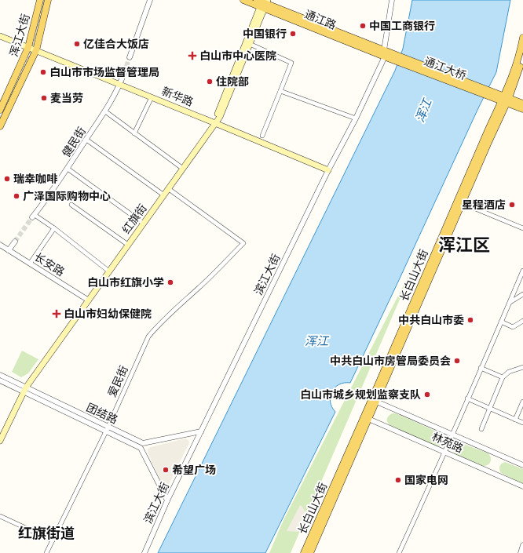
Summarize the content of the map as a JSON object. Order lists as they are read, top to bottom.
{
  "streets": {
    "main road": [
      "通江路",
      "浑江大街",
      "通江大桥",
      "新华路",
      "红旗街",
      "长白山大街"
    ],
    "street": [
      "健民街",
      "长安路",
      "滨江大街",
      "爱民街",
      "团结路",
      "林苑路"
    ]
  },
  "crossings": [
    ["通江路", "通江大桥"],
    ["通江路", "红旗街"],
    ["通江路", "滨江大街"],
    ["浑江大街", "新华路"],
    ["通江大桥", "滨江大街"],
    ["通江大桥", "长白山大街"],
    ["新华路", "健民街"],
    ["新华路", "红旗街"],
    ["新华路", "滨江大街"],
    ["红旗街", "长安路"],
    ["红旗街", "爱民街"],
    ["红旗街", "团结路"],
    ["长白山大街", "林苑路"],
    ["爱民街", "团结路"]
  ],
  "districts": ["浑江区", "红旗街道"],
  "water": ["浑江"],
  "places": {
    "other": [
      "中国工商银行",
      "中国银行",
      "亿佳合大饭店",
      "白山市市场监督管理局",
      "住院部",
      "麦当劳",
      "瑞幸咖啡",
      "广泽国际购物中心",
      "星程酒店",
      "白山市红旗小学",
      "中共白山市委",
      "中共白山市房管局委员会",
      "白山市城乡规划监察支队",
      "希望广场",
      "国家电网"
    ],
    "health": ["白山市中心医院", "白山市妇幼保健院"]
  }
}
